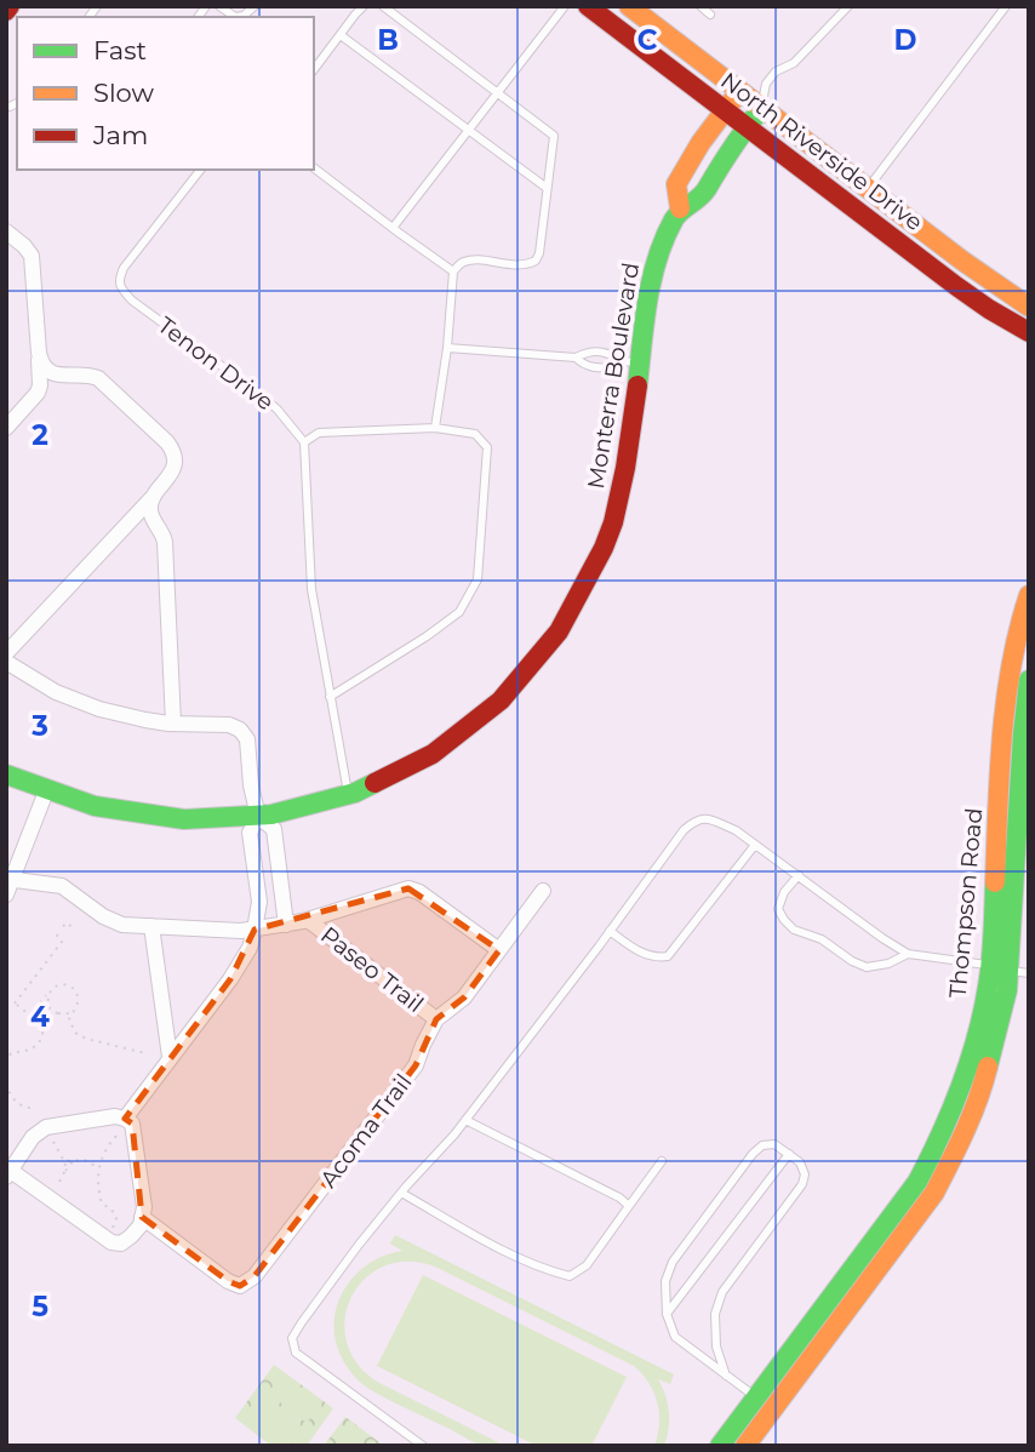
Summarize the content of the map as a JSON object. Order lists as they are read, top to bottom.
{
  "streets": {
    "street": [
      "North Riverside Drive",
      "Monterra Boulevard",
      "Thompson Road",
      "Paseo Trail",
      "Acoma Trail"
    ],
    "lane": ["Tenon Drive"]
  },
  "crossings": [
    ["North Riverside Drive", "Monterra Boulevard"],
    ["Paseo Trail", "Acoma Trail"]
  ],
  "legend": ["Fast", "Slow", "Jam"],
  "grid": {
    "columns": ["B", "C", "D"],
    "rows": [
      "2",
      "3",
      "4",
      "5"
    ]
  }
}
